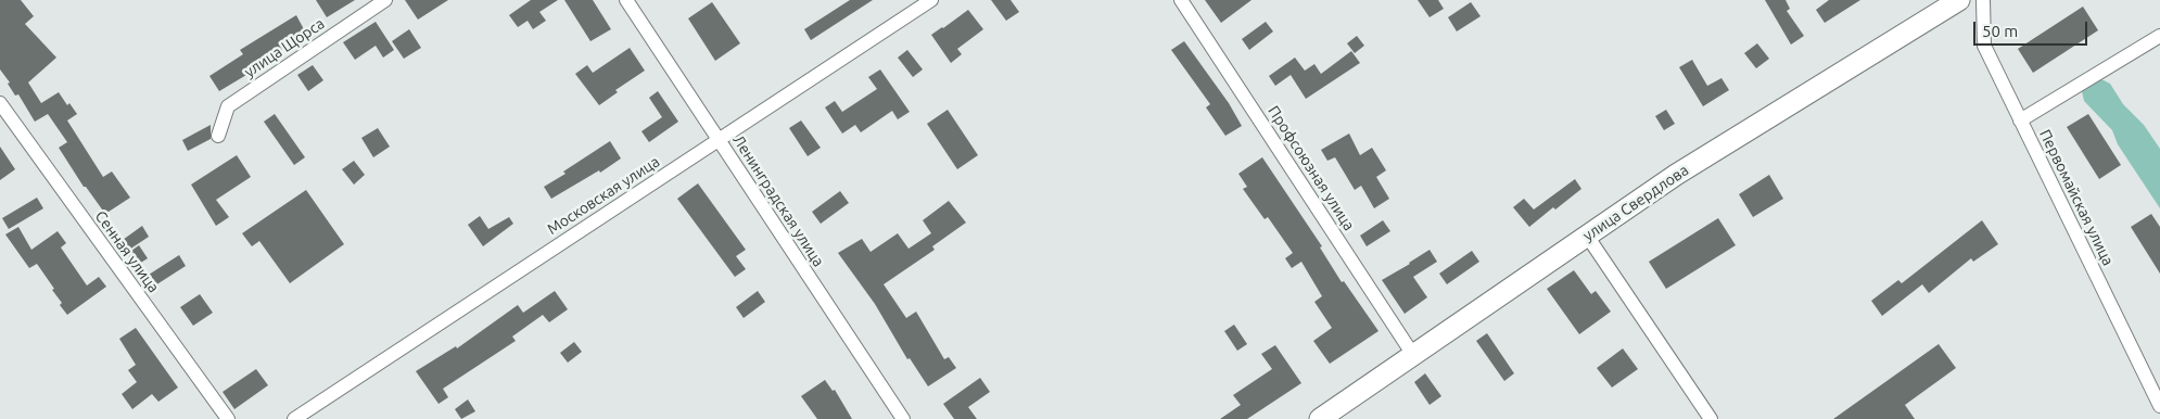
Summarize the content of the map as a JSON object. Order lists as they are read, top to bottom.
{
  "streets": {
    "street": [
      "улица Щорса",
      "Профсоюзная улица",
      "Московская улица",
      "Первомайская улица",
      "Ленинградская улица",
      "улица Свердлова",
      "Сенная улица"
    ]
  },
  "crossings": [
    ["Профсоюзная улица", "улица Свердлова"],
    ["Московская улица", "Ленинградская улица"]
  ],
  "scale_bar": "50 m"
}
